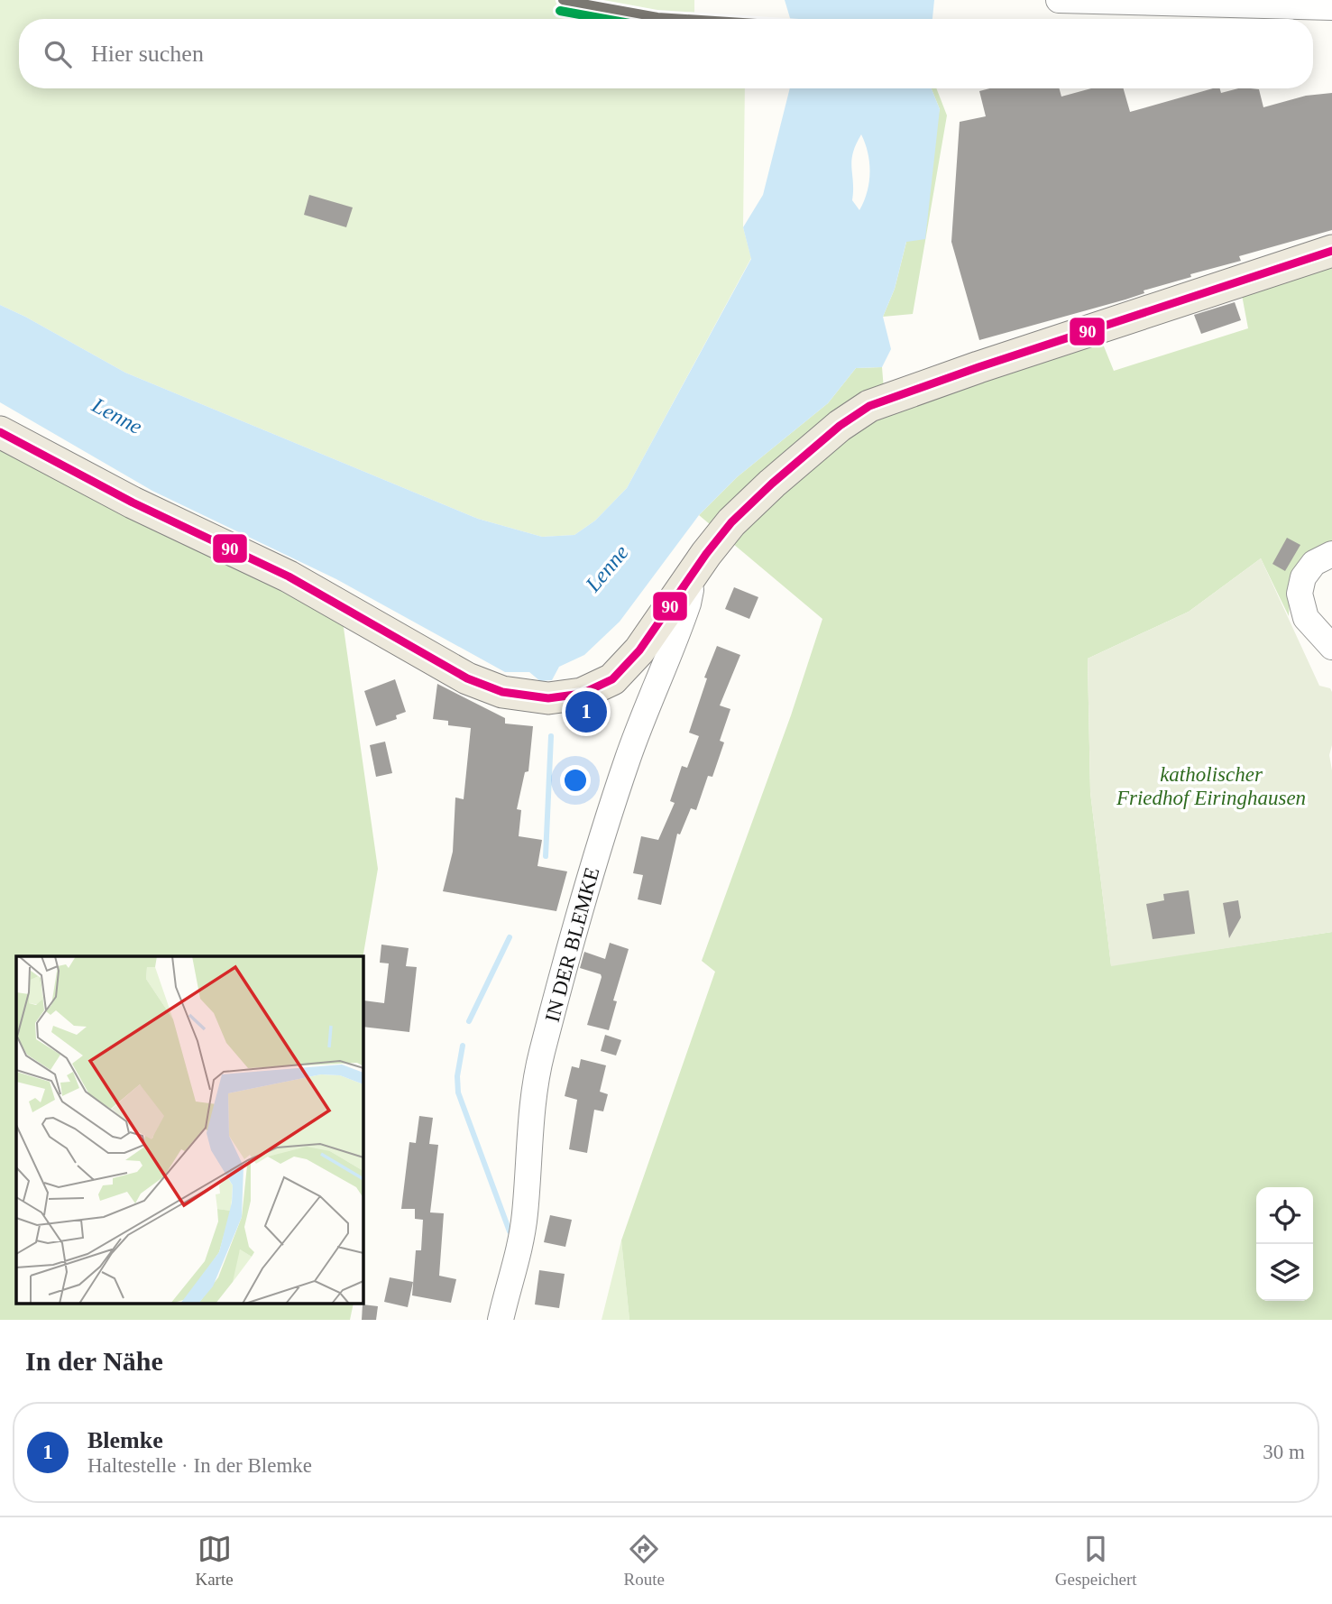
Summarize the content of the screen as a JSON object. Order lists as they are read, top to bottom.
{
  "streets": {
    "street": ["IN DER BLEMKE"]
  },
  "water": ["Lenne"],
  "parks": ["katholischer Friedhof Eiringhausen"],
  "lines": ["transit line 90"],
  "page": {
    "search": "Hier suchen",
    "pins": "1",
    "heading": "In der Nähe",
    "list": [
      {
        "mark": "1",
        "name": "Blemke",
        "note": "Haltestelle · In der Blemke",
        "value": "30 m"
      }
    ],
    "nav": ["Karte", "Route", "Gespeichert"]
  }
}
